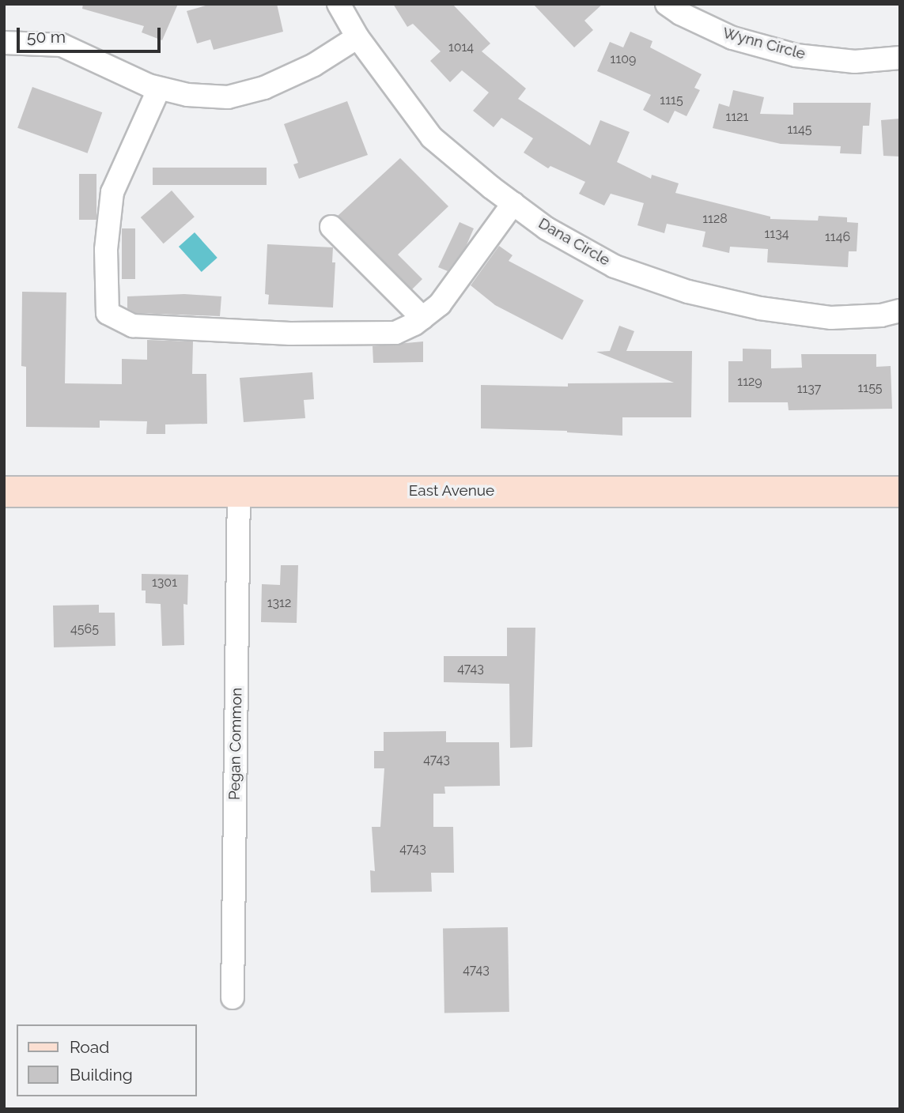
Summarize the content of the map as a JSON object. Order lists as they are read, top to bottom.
{
  "streets": {
    "main road": ["East Avenue"],
    "street": ["Wynn Circle", "Dana Circle", "Pegan Common"]
  },
  "crossings": [
    ["East Avenue", "Pegan Common"]
  ],
  "house_numbers": [
    "1014",
    "1109",
    "1115",
    "1121",
    "1145",
    "1128",
    "1134",
    "1146",
    "1129",
    "1155",
    "1137",
    "1301",
    "1312",
    "4565",
    "4743",
    "4743",
    "4743",
    "4743"
  ],
  "legend": ["Road", "Building"],
  "scale_bar": "50 m"
}
